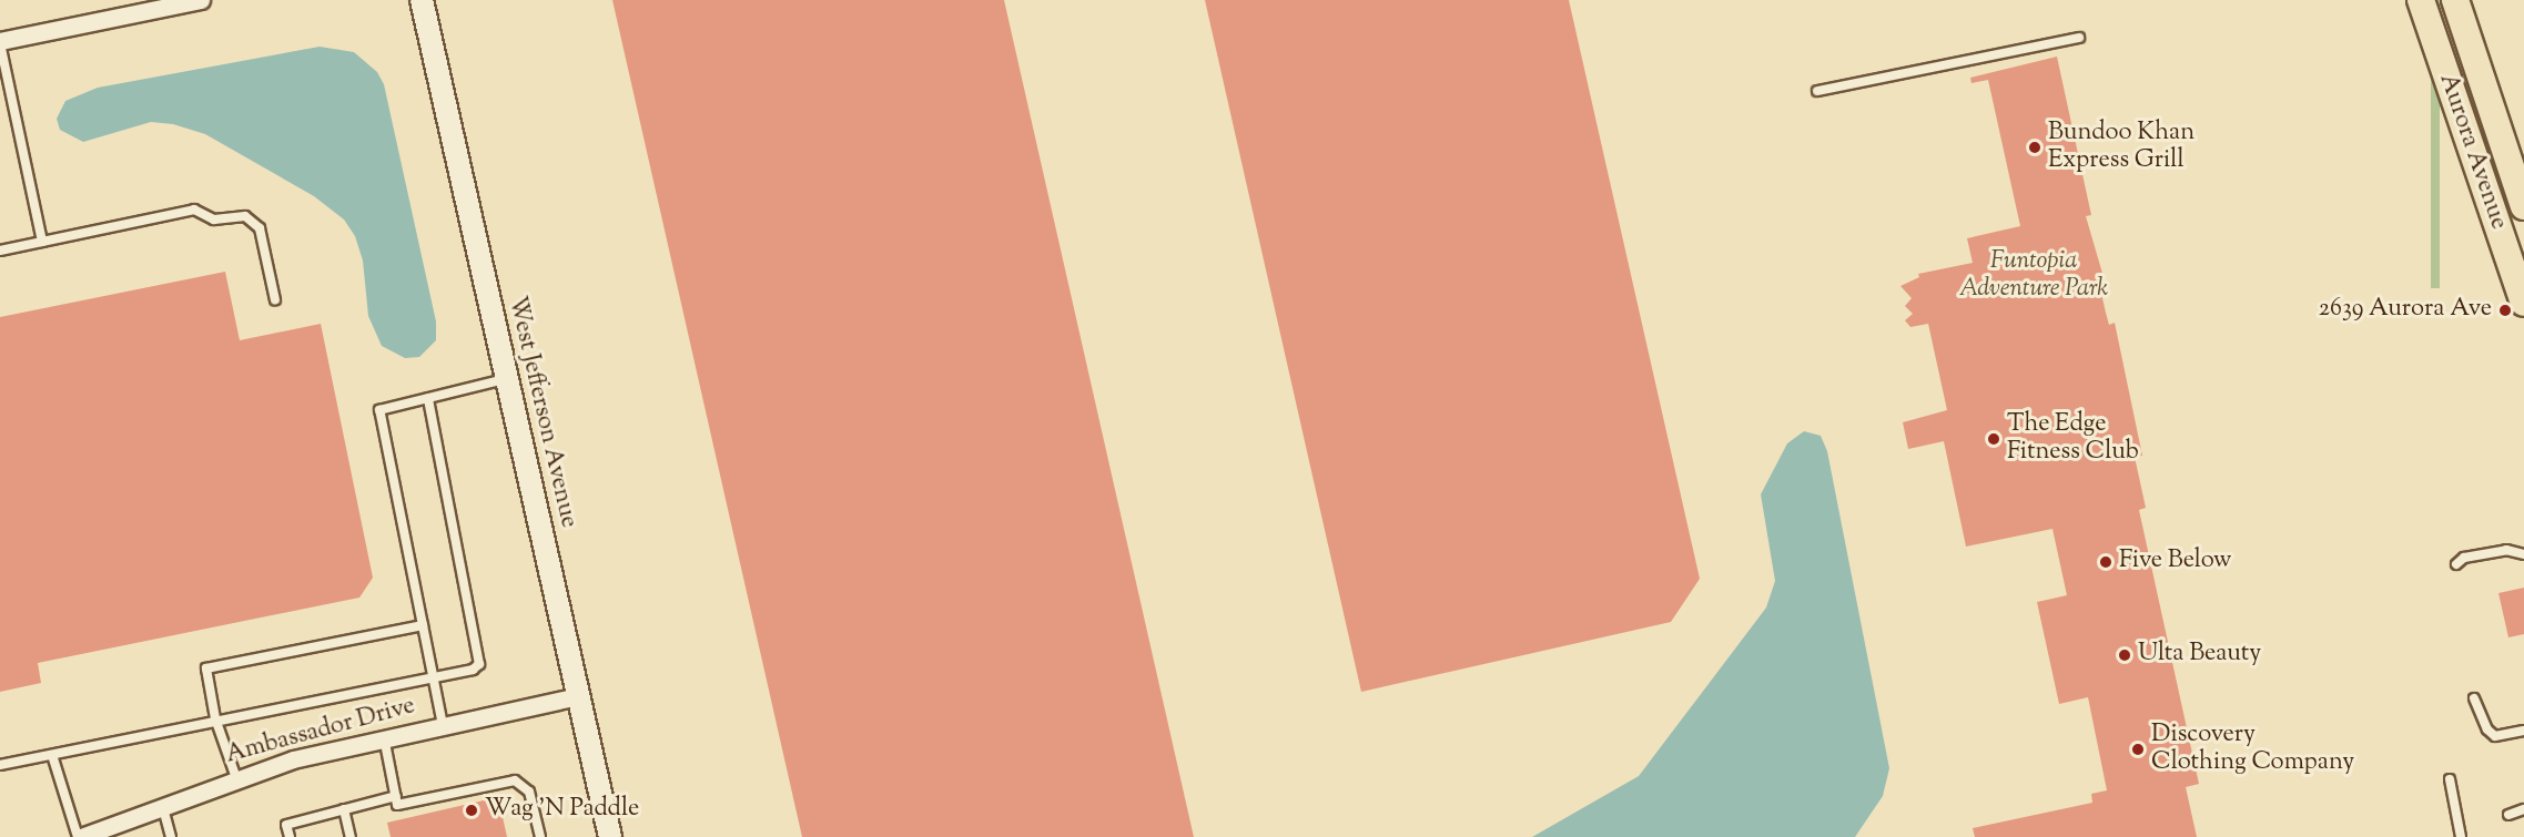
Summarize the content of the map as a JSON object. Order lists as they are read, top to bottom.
{
  "streets": {
    "main road": ["Aurora Avenue"],
    "street": ["West Jefferson Avenue", "Ambassador Drive"]
  },
  "crossings": [
    ["West Jefferson Avenue", "Ambassador Drive"]
  ],
  "parks": ["Funtopia Adventure Park"],
  "places": [
    "Bundoo Khan Express Grill",
    "2639 Aurora Ave",
    "The Edge Fitness Club",
    "Five Below",
    "Ulta Beauty",
    "Discovery Clothing Company",
    "Wag 'N Paddle"
  ]
}
